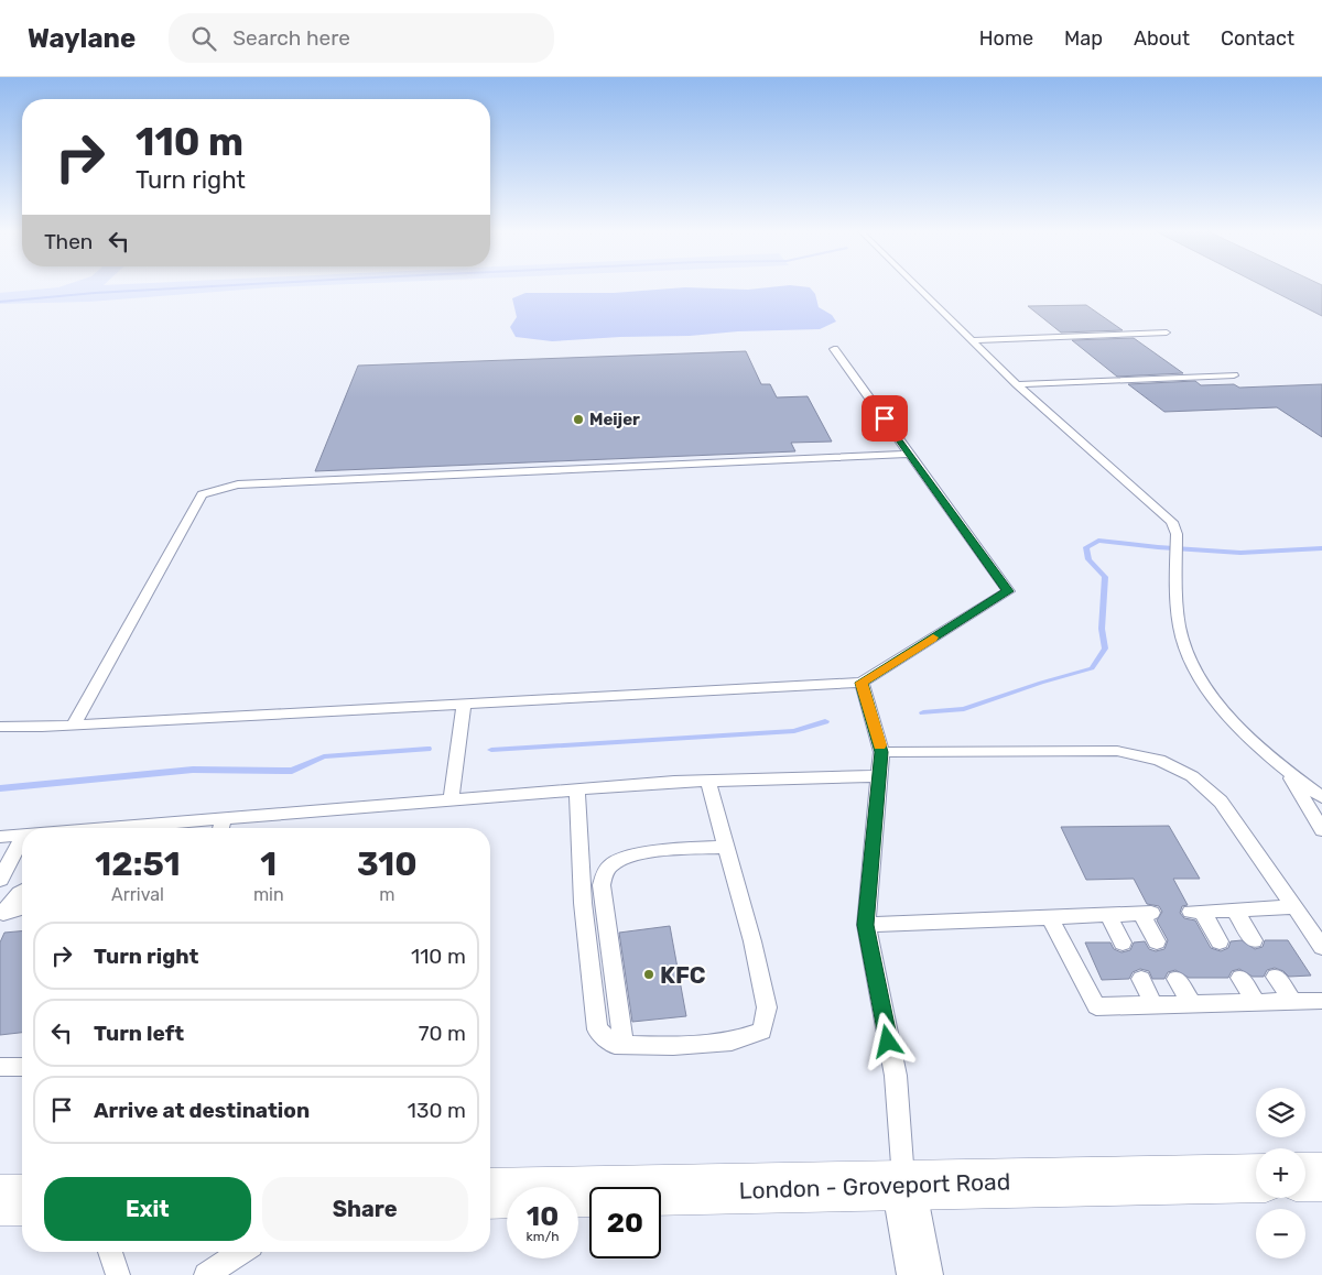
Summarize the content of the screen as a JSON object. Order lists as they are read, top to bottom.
{
  "streets": {
    "main road": ["London - Groveport Road"]
  },
  "places": ["Meijer", "KFC"],
  "page": {
    "header": "Waylane",
    "search": "Search here",
    "nav": [
      "Home",
      "Map",
      "About",
      "Contact"
    ],
    "turn": ["110 m", "Turn right"],
    "then": "Then",
    "eta": [
      "12:51",
      "Arrival",
      "1",
      "min",
      "310",
      "m"
    ],
    "list": [
      {
        "name": "Turn right",
        "value": "110 m"
      },
      {
        "name": "Turn left",
        "value": "70 m"
      },
      {
        "name": "Arrive at destination",
        "value": "130 m"
      }
    ],
    "map_buttons": ["+", "−"],
    "buttons": ["Exit", "Share"],
    "speed": "10 km/h",
    "limit": "20"
  }
}
